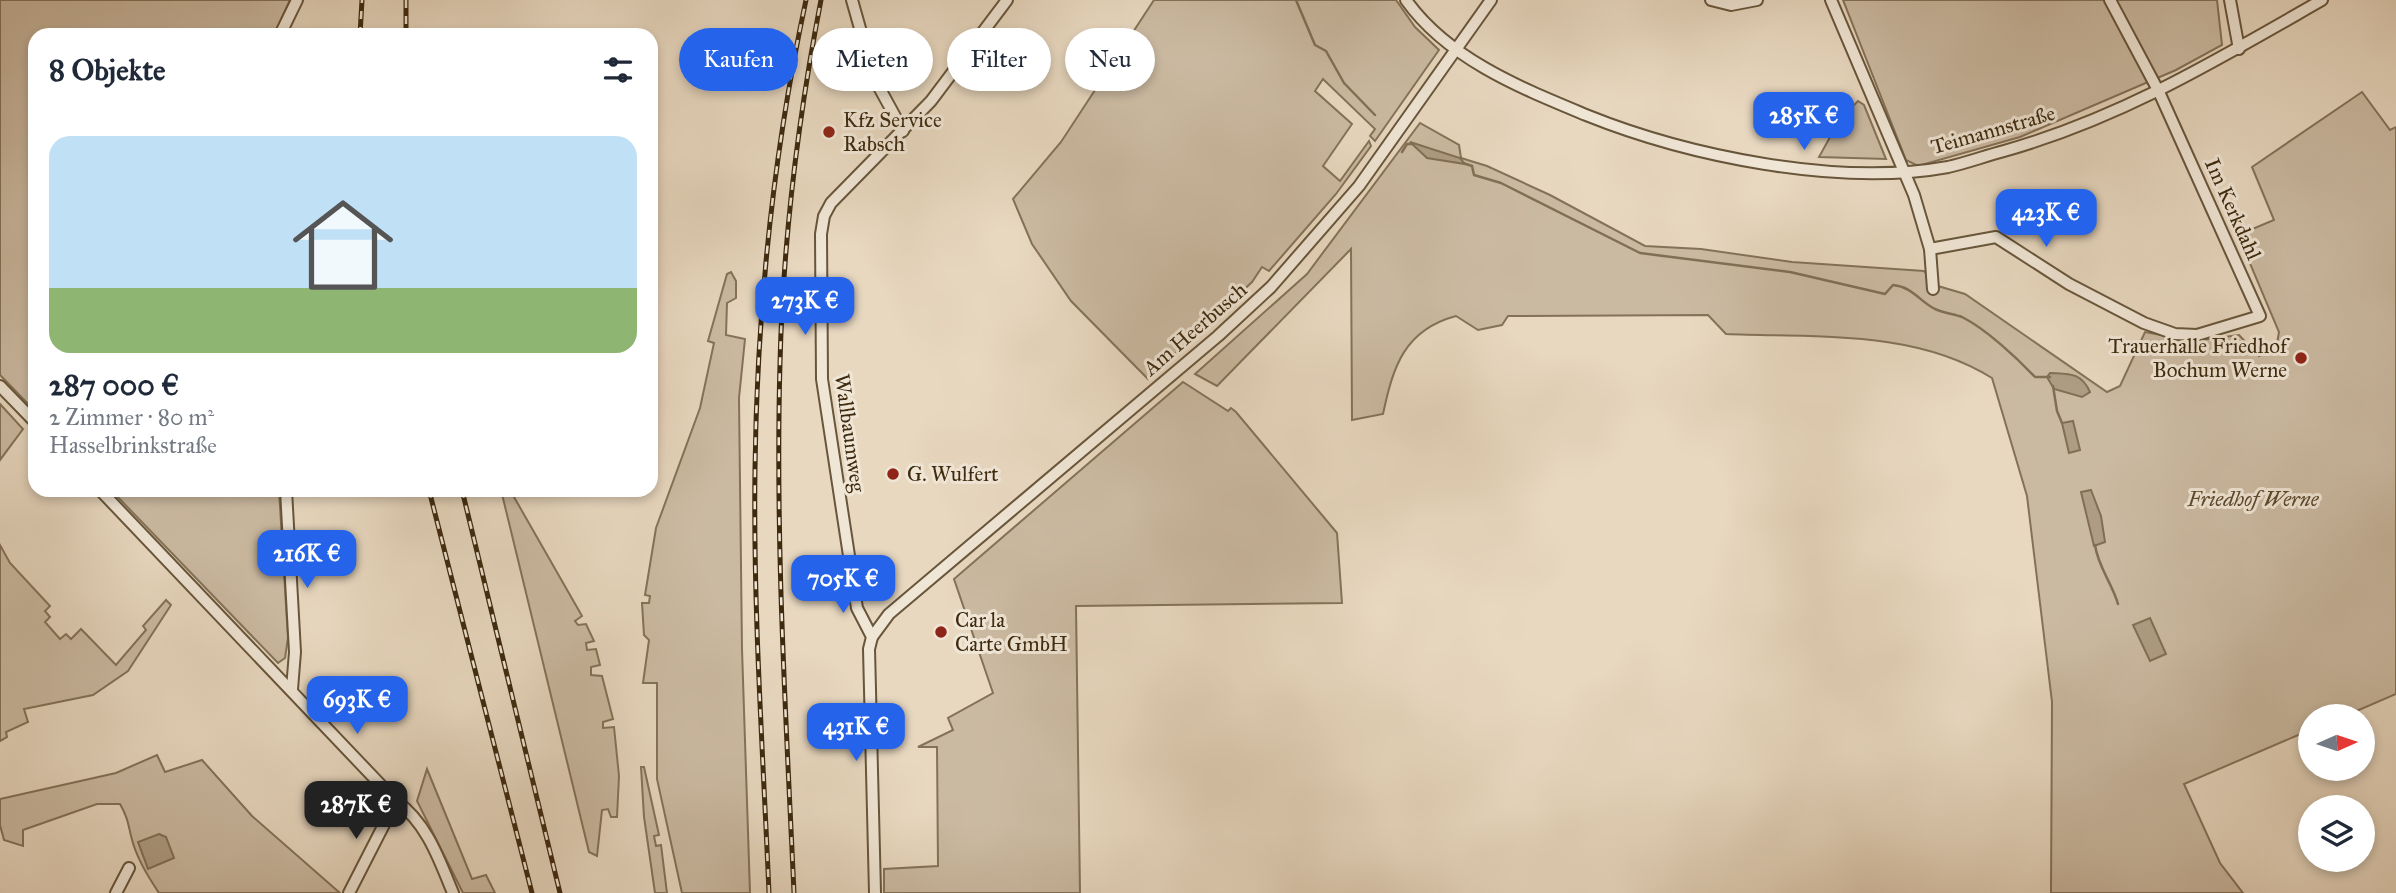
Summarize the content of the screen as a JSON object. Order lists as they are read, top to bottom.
{
  "streets": {
    "street": [
      "Teimannstraße",
      "Im Kerkdahl",
      "Am Heerbusch",
      "Wallbaumweg"
    ]
  },
  "crossings": [
    ["Teimannstraße", "Im Kerkdahl"],
    ["Teimannstraße", "Am Heerbusch"],
    ["Am Heerbusch", "Wallbaumweg"]
  ],
  "parks": ["Friedhof Werne"],
  "places": [
    "Kfz Service Rabsch",
    "Trauerhalle Friedhof Bochum Werne",
    "G. Wulfert",
    "Car la Carte GmbH"
  ],
  "north": "right",
  "page": {
    "chip": [
      "Kaufen",
      "Mieten",
      "Filter",
      "Neu"
    ],
    "heading": "8 Objekte",
    "price": [
      "285K €",
      "423K €",
      "273K €",
      "216K €",
      "705K €",
      "693K €",
      "431K €",
      "287K €"
    ],
    "list": [
      {
        "name": "287 000 €",
        "note": "2 Zimmer · 80 m² · Hasselbrinkstraße"
      }
    ]
  }
}
